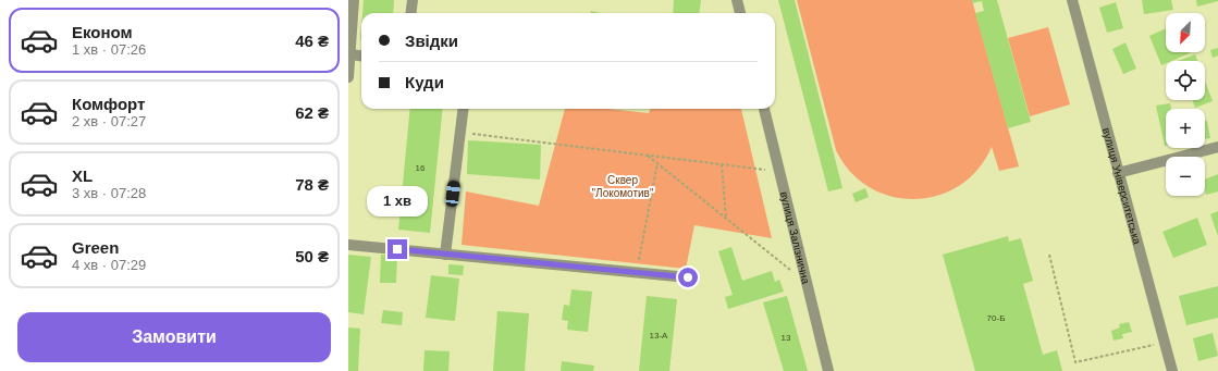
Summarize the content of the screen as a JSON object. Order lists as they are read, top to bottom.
{
  "streets": {
    "street": ["вулиця Університетська", "вулиця Залізнична"]
  },
  "parks": ["Сквер \"Локомотив\""],
  "house_numbers": [
    "16",
    "70-Б",
    "13-А",
    "13"
  ],
  "north": "bottom left",
  "page": {
    "list": [
      {
        "name": "Економ",
        "note": "1 хв · 07:26",
        "value": "46 ₴"
      },
      {
        "name": "Комфорт",
        "note": "2 хв · 07:27",
        "value": "62 ₴"
      },
      {
        "name": "XL",
        "note": "3 хв · 07:28",
        "value": "78 ₴"
      },
      {
        "name": "Green",
        "note": "4 хв · 07:29",
        "value": "50 ₴"
      }
    ],
    "map_buttons": ["+", "−"],
    "banner": ["Звідки", "Куди"],
    "bubble": "1 хв",
    "buttons": "Замовити"
  }
}
